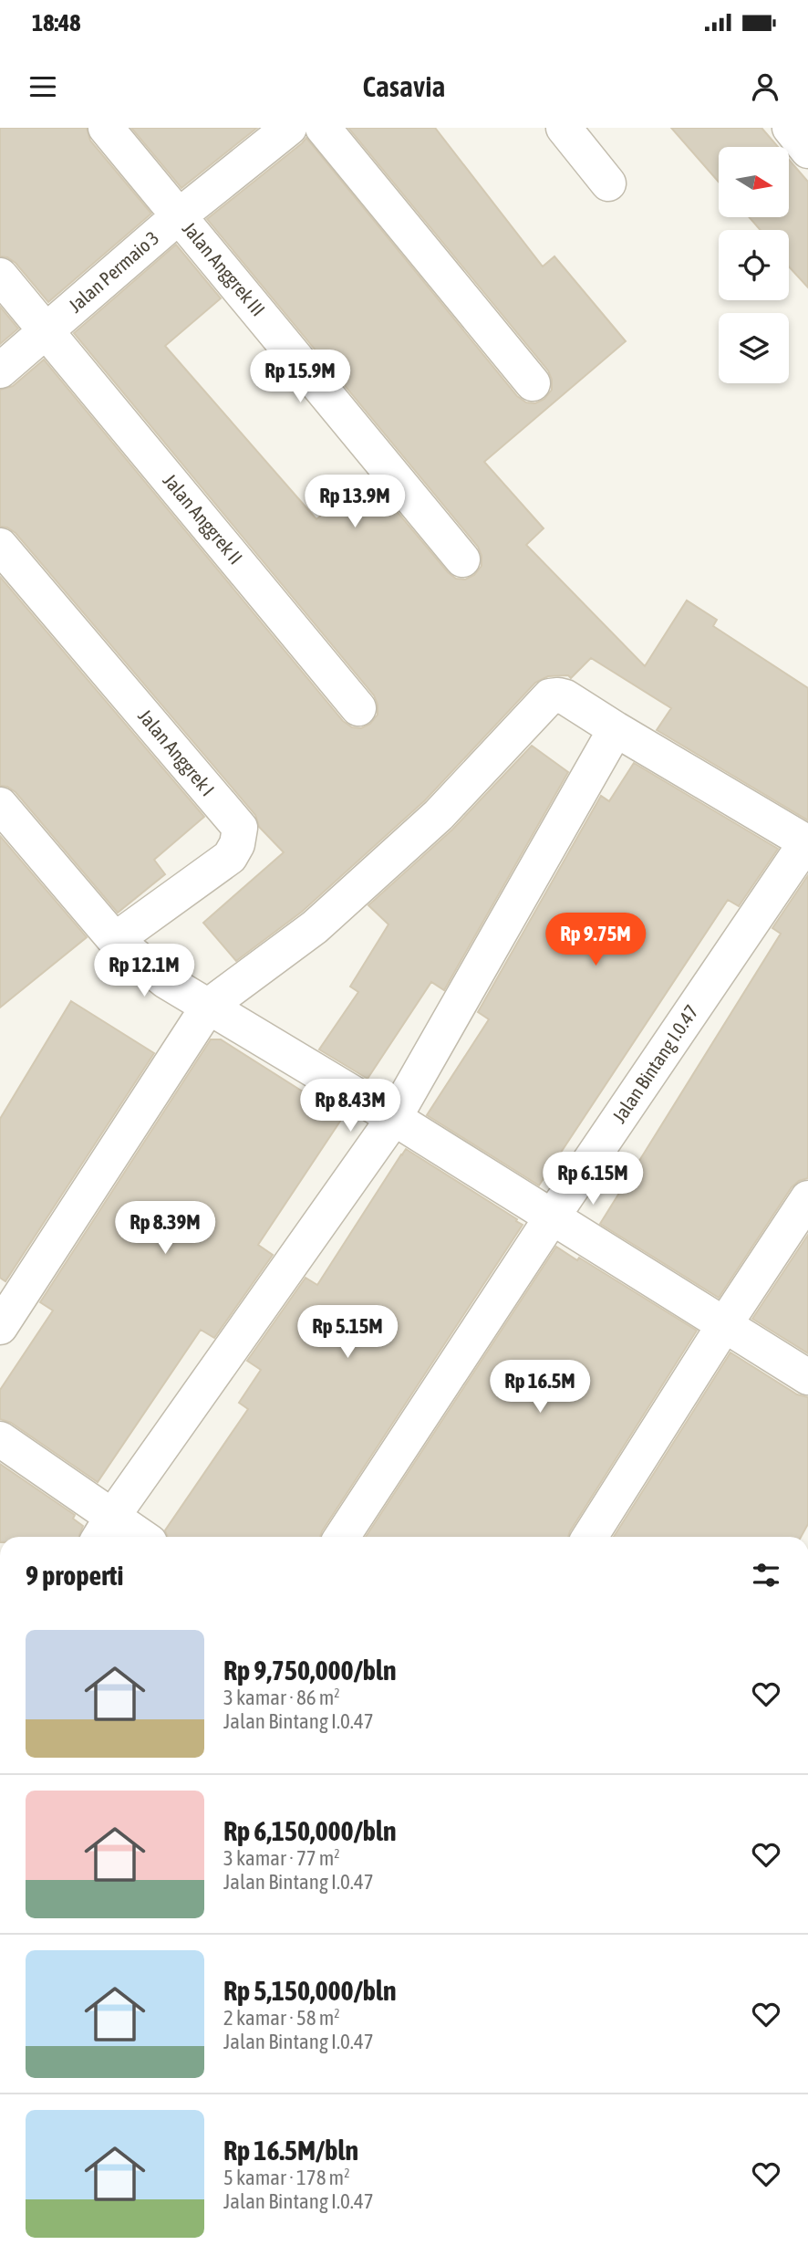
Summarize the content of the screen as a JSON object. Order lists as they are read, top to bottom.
{
  "streets": {
    "street": [
      "Jalan Anggrek III",
      "Jalan Permaio 3",
      "Jalan Anggrek II",
      "Jalan Anggrek I",
      "Jalan Bintang I.0.47"
    ]
  },
  "crossings": [
    ["Jalan Anggrek III", "Jalan Permaio 3"],
    ["Jalan Permaio 3", "Jalan Anggrek II"]
  ],
  "north": "right",
  "page": {
    "status": "18:48",
    "header": "Casavia",
    "price": [
      "Rp 15.9M",
      "Rp 13.9M",
      "Rp 9.75M",
      "Rp 12.1M",
      "Rp 8.43M",
      "Rp 6.15M",
      "Rp 8.39M",
      "Rp 5.15M",
      "Rp 16.5M"
    ],
    "heading": "9 properti",
    "list": [
      {
        "name": "Rp 9,750,000/bln",
        "note": "3 kamar · 86 m² · Jalan Bintang I.0.47"
      },
      {
        "name": "Rp 6,150,000/bln",
        "note": "3 kamar · 77 m² · Jalan Bintang I.0.47"
      },
      {
        "name": "Rp 5,150,000/bln",
        "note": "2 kamar · 58 m² · Jalan Bintang I.0.47"
      },
      {
        "name": "Rp 16.5M/bln",
        "note": "5 kamar · 178 m² · Jalan Bintang I.0.47"
      }
    ]
  }
}
